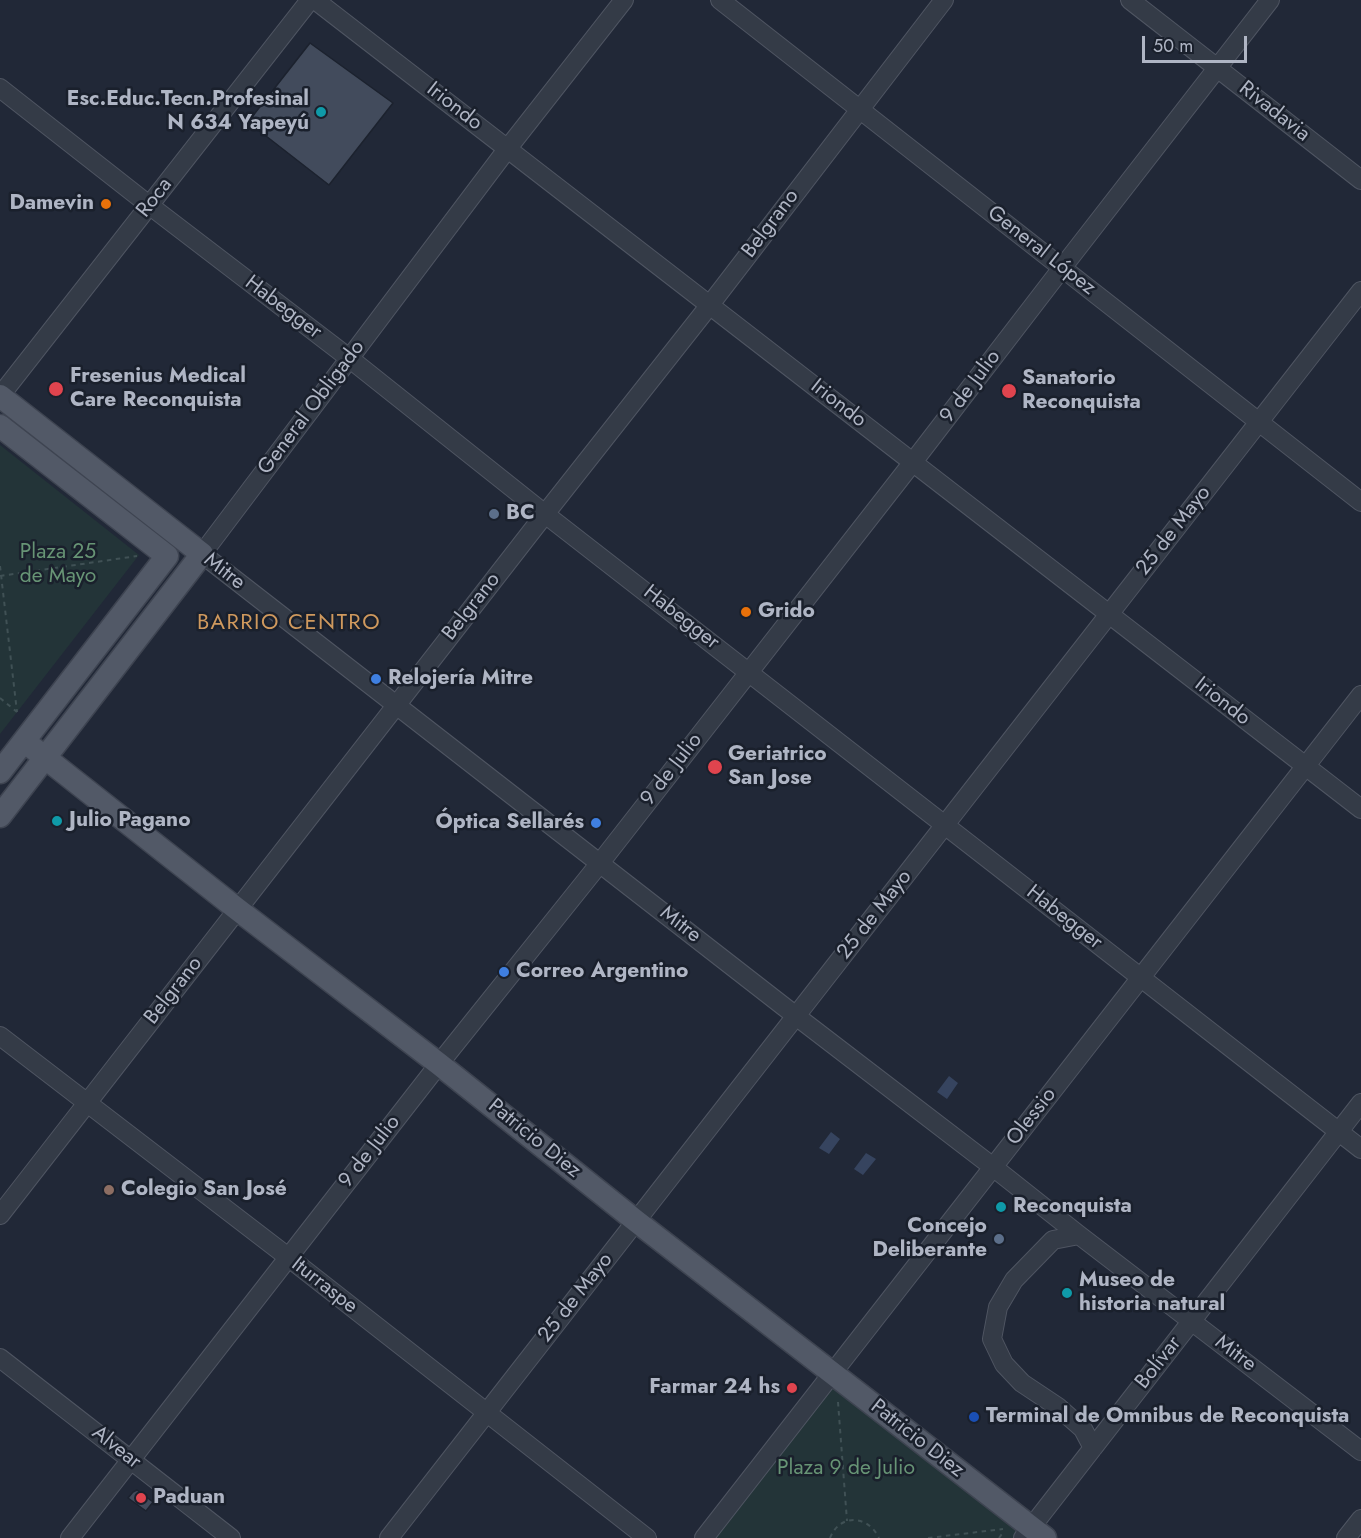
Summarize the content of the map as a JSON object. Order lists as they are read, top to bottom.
{
  "streets": {
    "main road": ["General Obligado", "Mitre", "Patricio Diez"],
    "street": [
      "Iriondo",
      "Rivadavia",
      "Roca",
      "Belgrano",
      "General López",
      "Habegger",
      "9 de Julio",
      "25 de Mayo",
      "Olessio",
      "Iturraspe",
      "Bolívar",
      "Alvear"
    ]
  },
  "crossings": [
    ["Iriondo", "Belgrano"],
    ["Iriondo", "9 de Julio"],
    ["Iriondo", "General Obligado"],
    ["Iriondo", "25 de Mayo"],
    ["Iriondo", "Olessio"],
    ["Rivadavia", "9 de Julio"],
    ["Roca", "Habegger"],
    ["Roca", "Mitre"],
    ["Belgrano", "General López"],
    ["Belgrano", "Habegger"],
    ["Belgrano", "Mitre"],
    ["Belgrano", "Patricio Diez"],
    ["Belgrano", "Iturraspe"],
    ["General López", "9 de Julio"],
    ["General López", "25 de Mayo"],
    ["Habegger", "9 de Julio"],
    ["Habegger", "General Obligado"],
    ["Habegger", "25 de Mayo"],
    ["Habegger", "Olessio"],
    ["Habegger", "Bolívar"],
    ["9 de Julio", "Mitre"],
    ["9 de Julio", "Patricio Diez"],
    ["9 de Julio", "Iturraspe"],
    ["9 de Julio", "Alvear"],
    ["General Obligado", "Mitre"],
    ["General Obligado", "Patricio Diez"],
    ["25 de Mayo", "Mitre"],
    ["25 de Mayo", "Patricio Diez"],
    ["25 de Mayo", "Iturraspe"],
    ["Mitre", "Olessio"],
    ["Mitre", "Bolívar"],
    ["Olessio", "Patricio Diez"],
    ["Patricio Diez", "Bolívar"]
  ],
  "districts": ["BARRIO CENTRO"],
  "parks": ["Plaza 25 de Mayo", "Plaza 9 de Julio"],
  "places": [
    "Esc.Educ.Tecn.Profesinal N 634 Yapeyú",
    "Damevin",
    "Fresenius Medical Care Reconquista",
    "Sanatorio Reconquista",
    "BC",
    "Grido",
    "Relojería Mitre",
    "Geriatrico San Jose",
    "Julio Pagano",
    "Óptica Sellarés",
    "Correo Argentino",
    "Colegio San José",
    "Reconquista",
    "Concejo Deliberante",
    "Museo de historia natural",
    "Farmar 24 hs",
    "Terminal de Omnibus de Reconquista",
    "Paduan"
  ],
  "scale_bar": "50 m"
}
